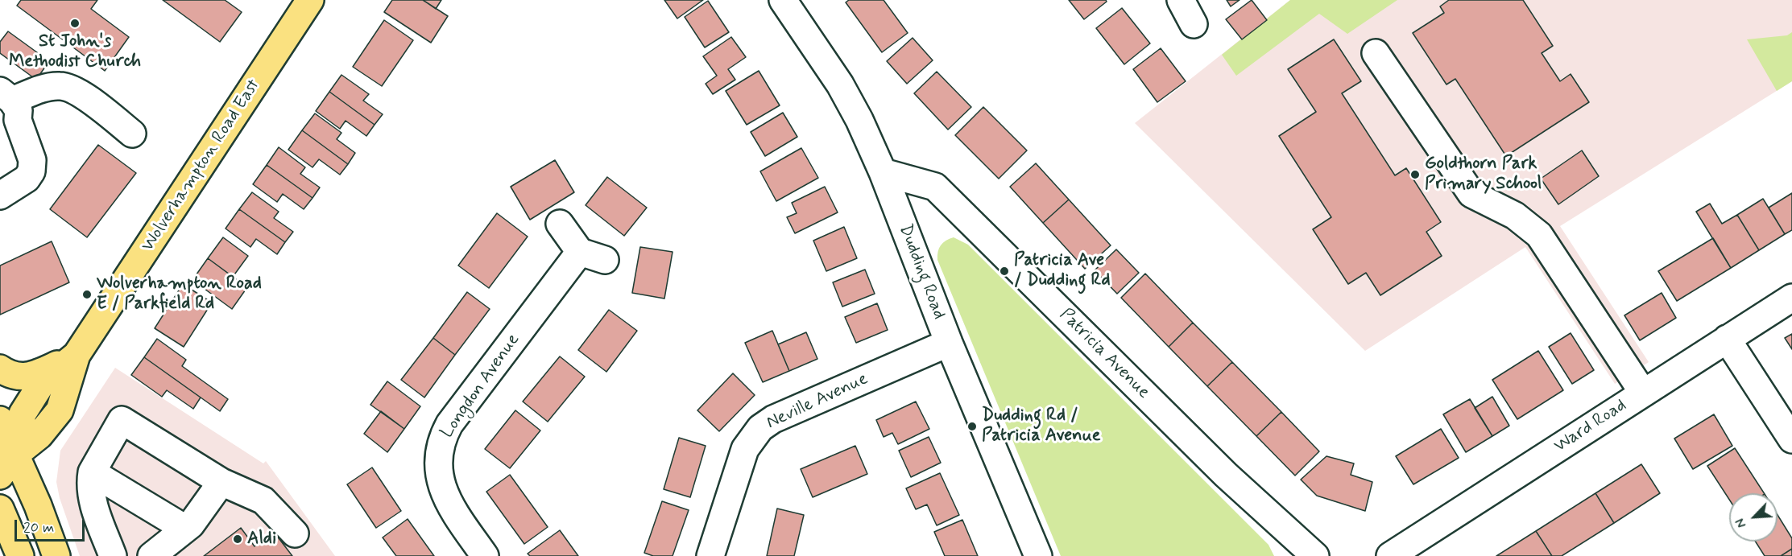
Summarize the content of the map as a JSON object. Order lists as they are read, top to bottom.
{
  "streets": {
    "main road": ["Wolverhampton Road East"],
    "street": [
      "Dudding Road",
      "Patricia Avenue",
      "Longdon Avenue",
      "Neville Avenue",
      "Ward Road"
    ]
  },
  "crossings": [
    ["Dudding Road", "Patricia Avenue"],
    ["Dudding Road", "Neville Avenue"]
  ],
  "places": [
    "St John's Methodist Church",
    "Goldthorn Park Primary School",
    "Patricia Ave / Dudding Rd",
    "Wolverhampton Road E / Parkfield Rd",
    "Dudding Rd / Patricia Avenue",
    "Aldi"
  ],
  "scale_bar": "20 m",
  "north": "bottom left"
}
